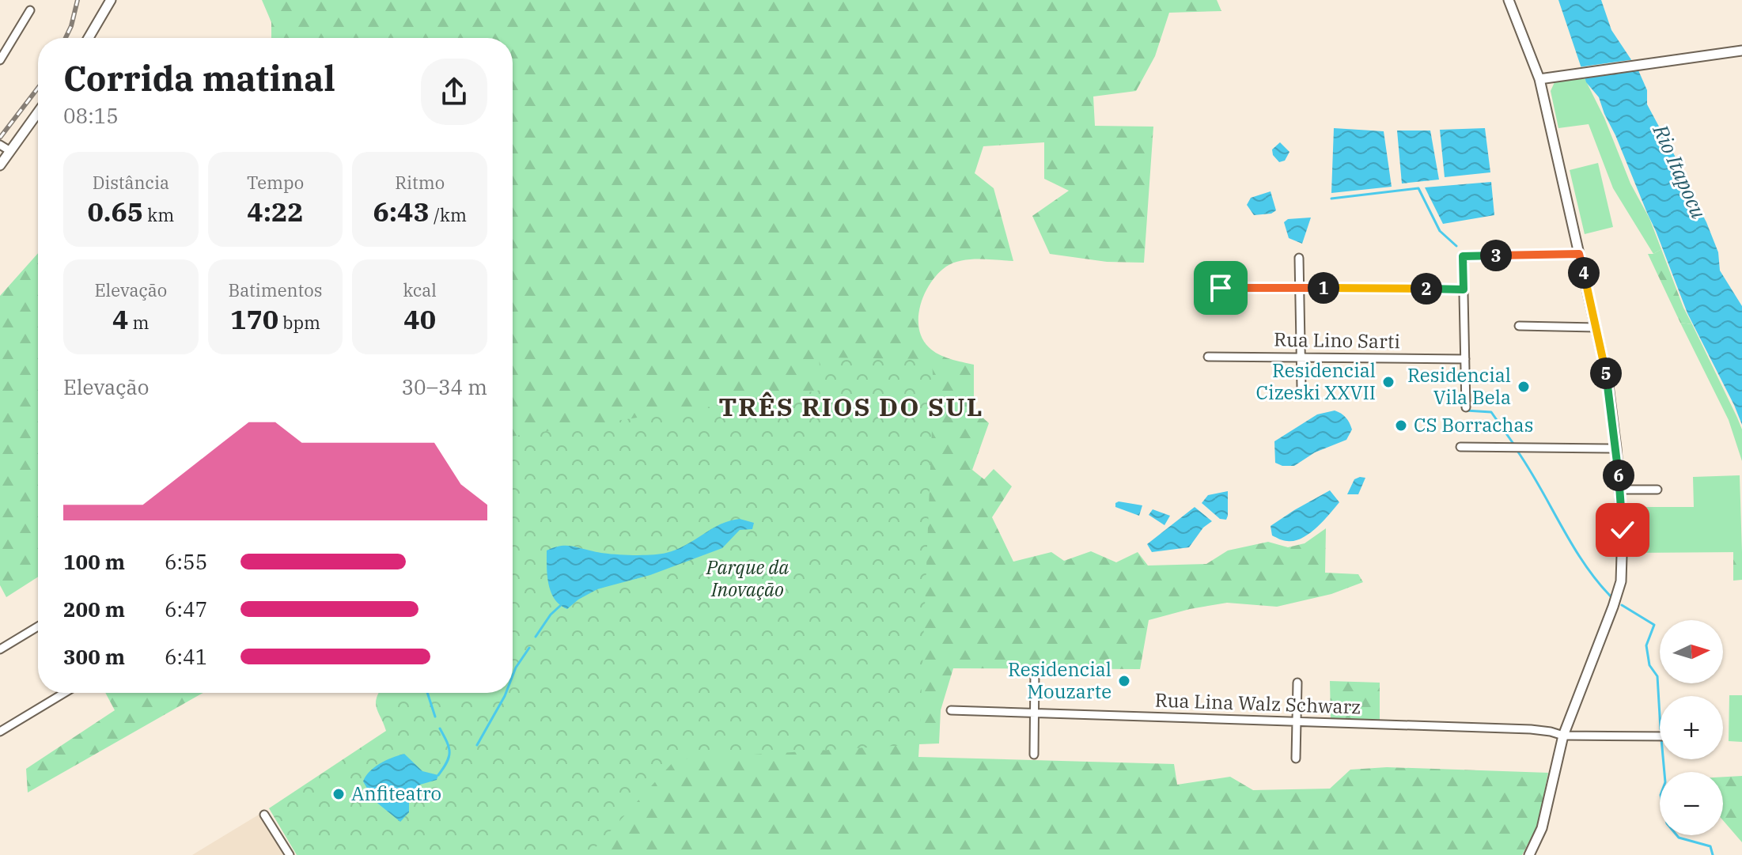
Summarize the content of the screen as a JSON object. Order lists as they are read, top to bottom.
{
  "streets": {
    "street": ["Rua Lino Sarti", "Rua Lina Walz Schwarz"]
  },
  "districts": ["TRÊS RIOS DO SUL"],
  "water": ["Rio Itapocu"],
  "parks": ["Parque da Inovação"],
  "places": [
    "Residencial Cizeski XXVII",
    "Residencial Vila Bela",
    "CS Borrachas",
    "Residencial Mouzarte",
    "Anfiteatro"
  ],
  "north": "right",
  "page": {
    "heading": ["Corrida matinal", "08:15"],
    "stats": [
      ["Distância", "0.65 km"],
      ["Tempo", "4:22"],
      ["Ritmo", "6:43 /km"],
      ["Elevação", "4 m"],
      ["Batimentos", "170 bpm"],
      ["kcal", "40"]
    ],
    "pins": [
      "3",
      "4",
      "1",
      "2",
      "5",
      "6"
    ],
    "chart": ["Elevação", "30–34 m"],
    "list": [
      {
        "name": "100 m",
        "note": "6:55"
      },
      {
        "name": "200 m",
        "note": "6:47"
      },
      {
        "name": "300 m",
        "note": "6:41"
      }
    ],
    "map_buttons": ["+", "−"]
  }
}
